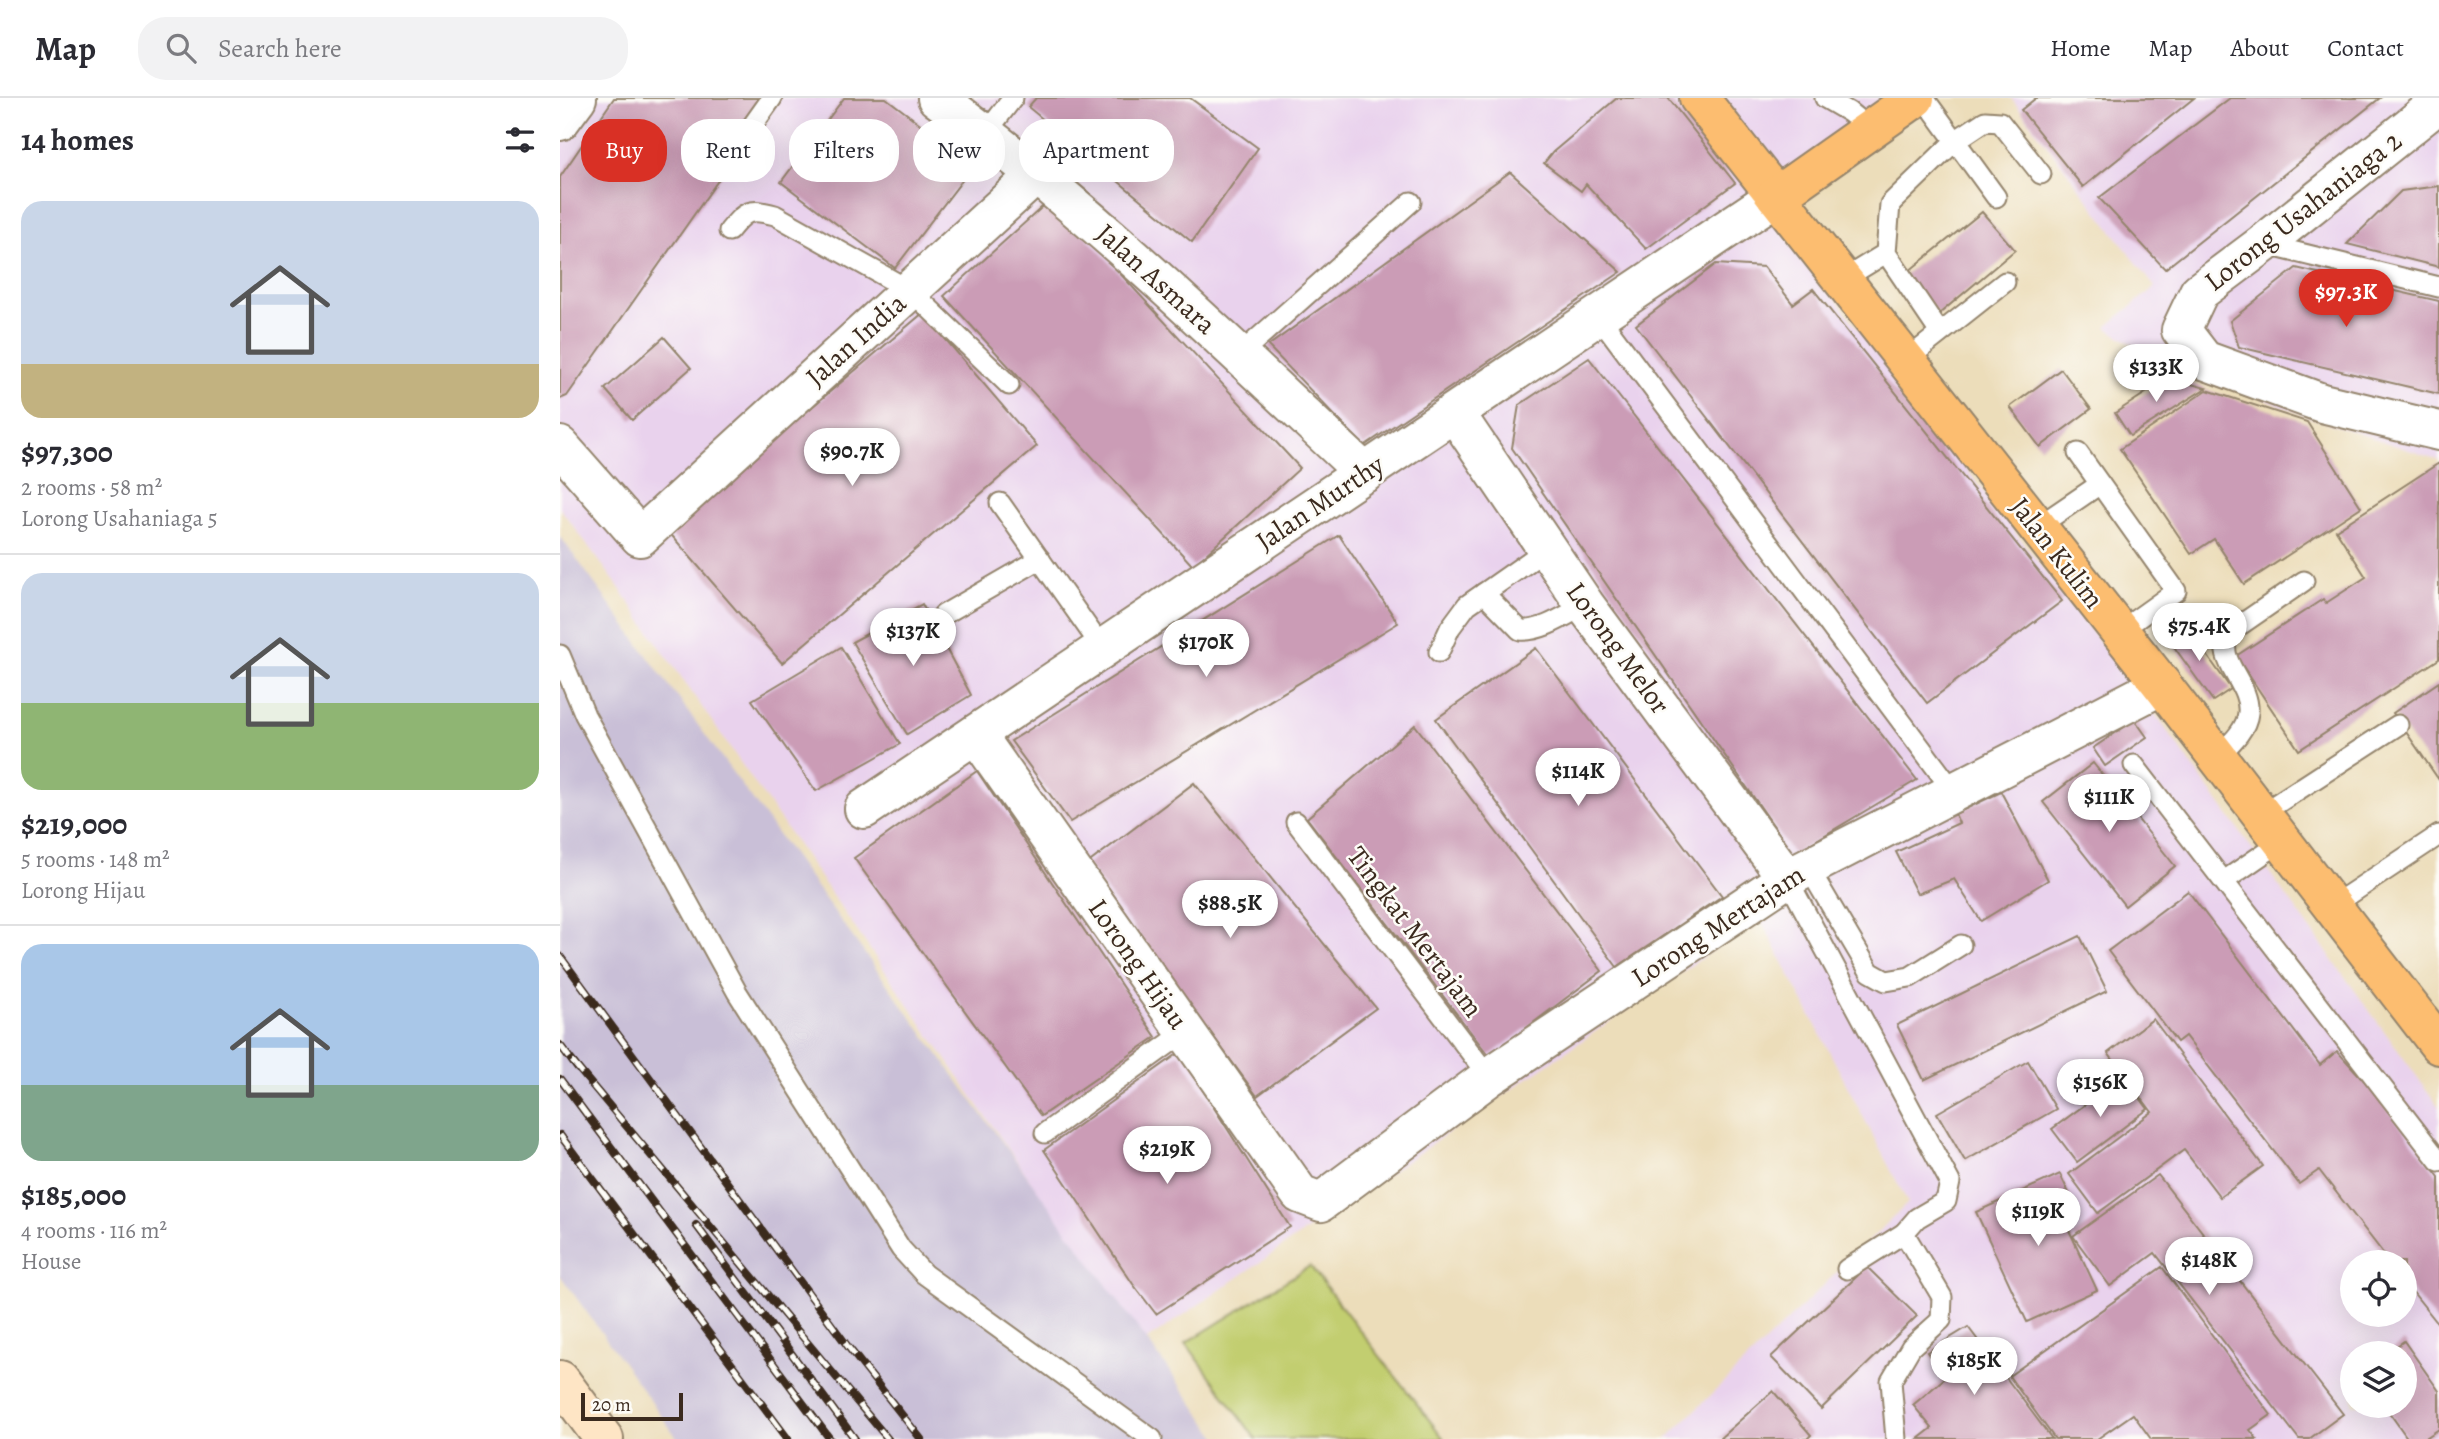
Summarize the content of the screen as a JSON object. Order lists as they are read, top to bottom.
{
  "streets": {
    "main road": ["Jalan Kulim"],
    "street": [
      "Lorong Usahaniaga 2",
      "Jalan Asmara",
      "Jalan India",
      "Jalan Murthy",
      "Lorong Melor",
      "Lorong Mertajam",
      "Lorong Hijau"
    ],
    "lane": ["Tingkat Mertajam"]
  },
  "crossings": [
    ["Jalan Asmara", "Jalan Murthy"],
    ["Jalan Murthy", "Jalan Kulim"],
    ["Jalan Murthy", "Lorong Melor"],
    ["Jalan Murthy", "Lorong Hijau"],
    ["Jalan Kulim", "Lorong Mertajam"],
    ["Lorong Melor", "Lorong Mertajam"],
    ["Lorong Mertajam", "Tingkat Mertajam"],
    ["Lorong Mertajam", "Lorong Hijau"]
  ],
  "scale_bar": "20 m",
  "page": {
    "header": "Map",
    "search": "Search here",
    "nav": [
      "Home",
      "Map",
      "About",
      "Contact"
    ],
    "heading": "14 homes",
    "chip": [
      "Buy",
      "Rent",
      "Filters",
      "New",
      "Apartment"
    ],
    "list": [
      {
        "name": "$97,300",
        "note": "2 rooms · 58 m² · Lorong Usahaniaga 5"
      },
      {
        "name": "$219,000",
        "note": "5 rooms · 148 m² · Lorong Hijau"
      },
      {
        "name": "$185,000",
        "note": "4 rooms · 116 m² · House"
      }
    ],
    "price": [
      "$97.3K",
      "$133K",
      "$90.7K",
      "$75.4K",
      "$137K",
      "$170K",
      "$114K",
      "$111K",
      "$88.5K",
      "$156K",
      "$219K",
      "$119K",
      "$148K",
      "$185K"
    ],
    "scale": "20 m"
  }
}
